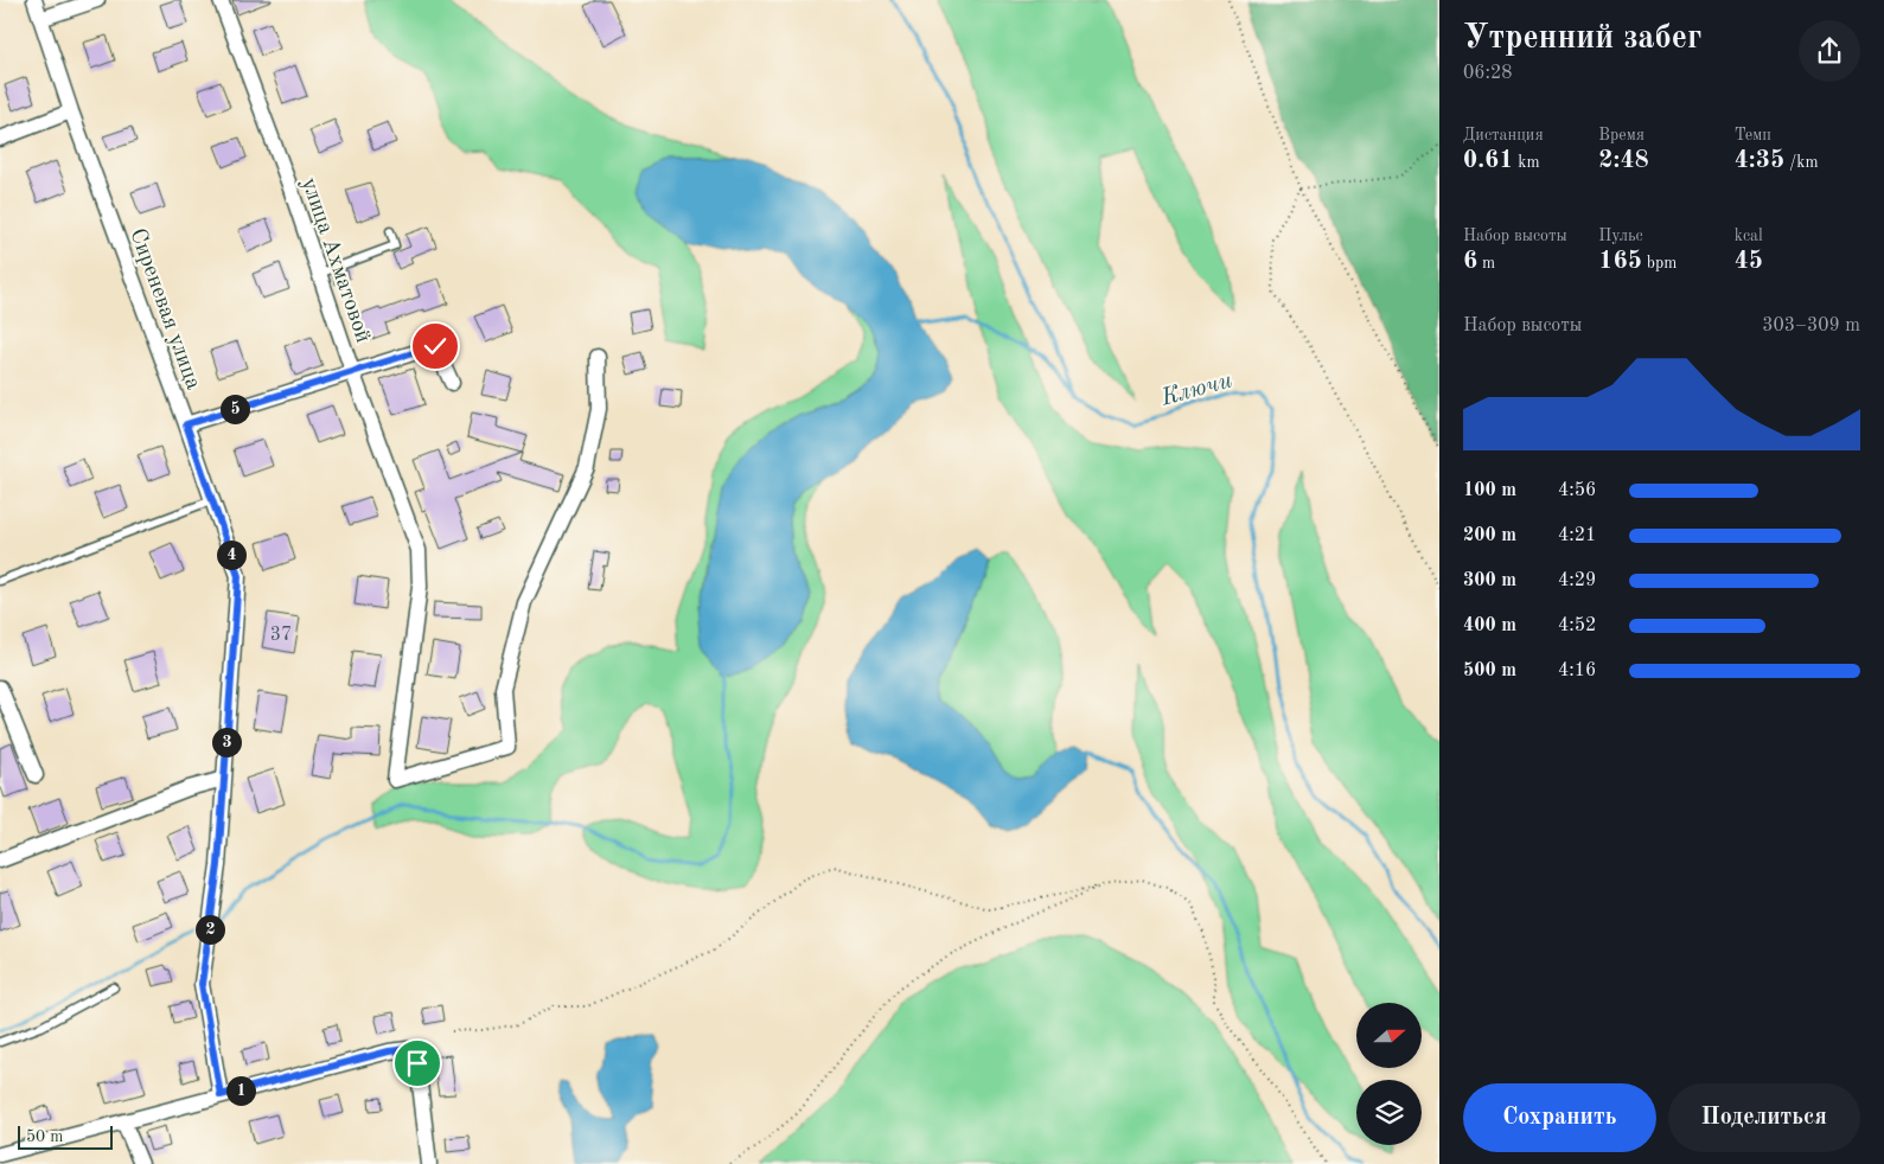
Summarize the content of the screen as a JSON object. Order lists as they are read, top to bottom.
{
  "streets": {
    "street": ["улица Ахматовой", "Сиреневая улица"]
  },
  "water": ["Ключи"],
  "house_numbers": ["37"],
  "scale_bar": "50 m",
  "north": "right",
  "page": {
    "heading": ["Утренний забег", "06:28"],
    "stats": [
      ["Дистанция", "0.61 km"],
      ["Время", "2:48"],
      ["Темп", "4:35 /km"],
      ["Набор высоты", "6 m"],
      ["Пульс", "165 bpm"],
      ["kcal", "45"]
    ],
    "chart": ["Набор высоты", "303–309 m"],
    "pins": [
      "5",
      "4",
      "3",
      "2",
      "1"
    ],
    "list": [
      {
        "name": "100 m",
        "note": "4:56"
      },
      {
        "name": "200 m",
        "note": "4:21"
      },
      {
        "name": "300 m",
        "note": "4:29"
      },
      {
        "name": "400 m",
        "note": "4:52"
      },
      {
        "name": "500 m",
        "note": "4:16"
      }
    ],
    "buttons": ["Сохранить", "Поделиться"],
    "scale": "50 m"
  }
}
